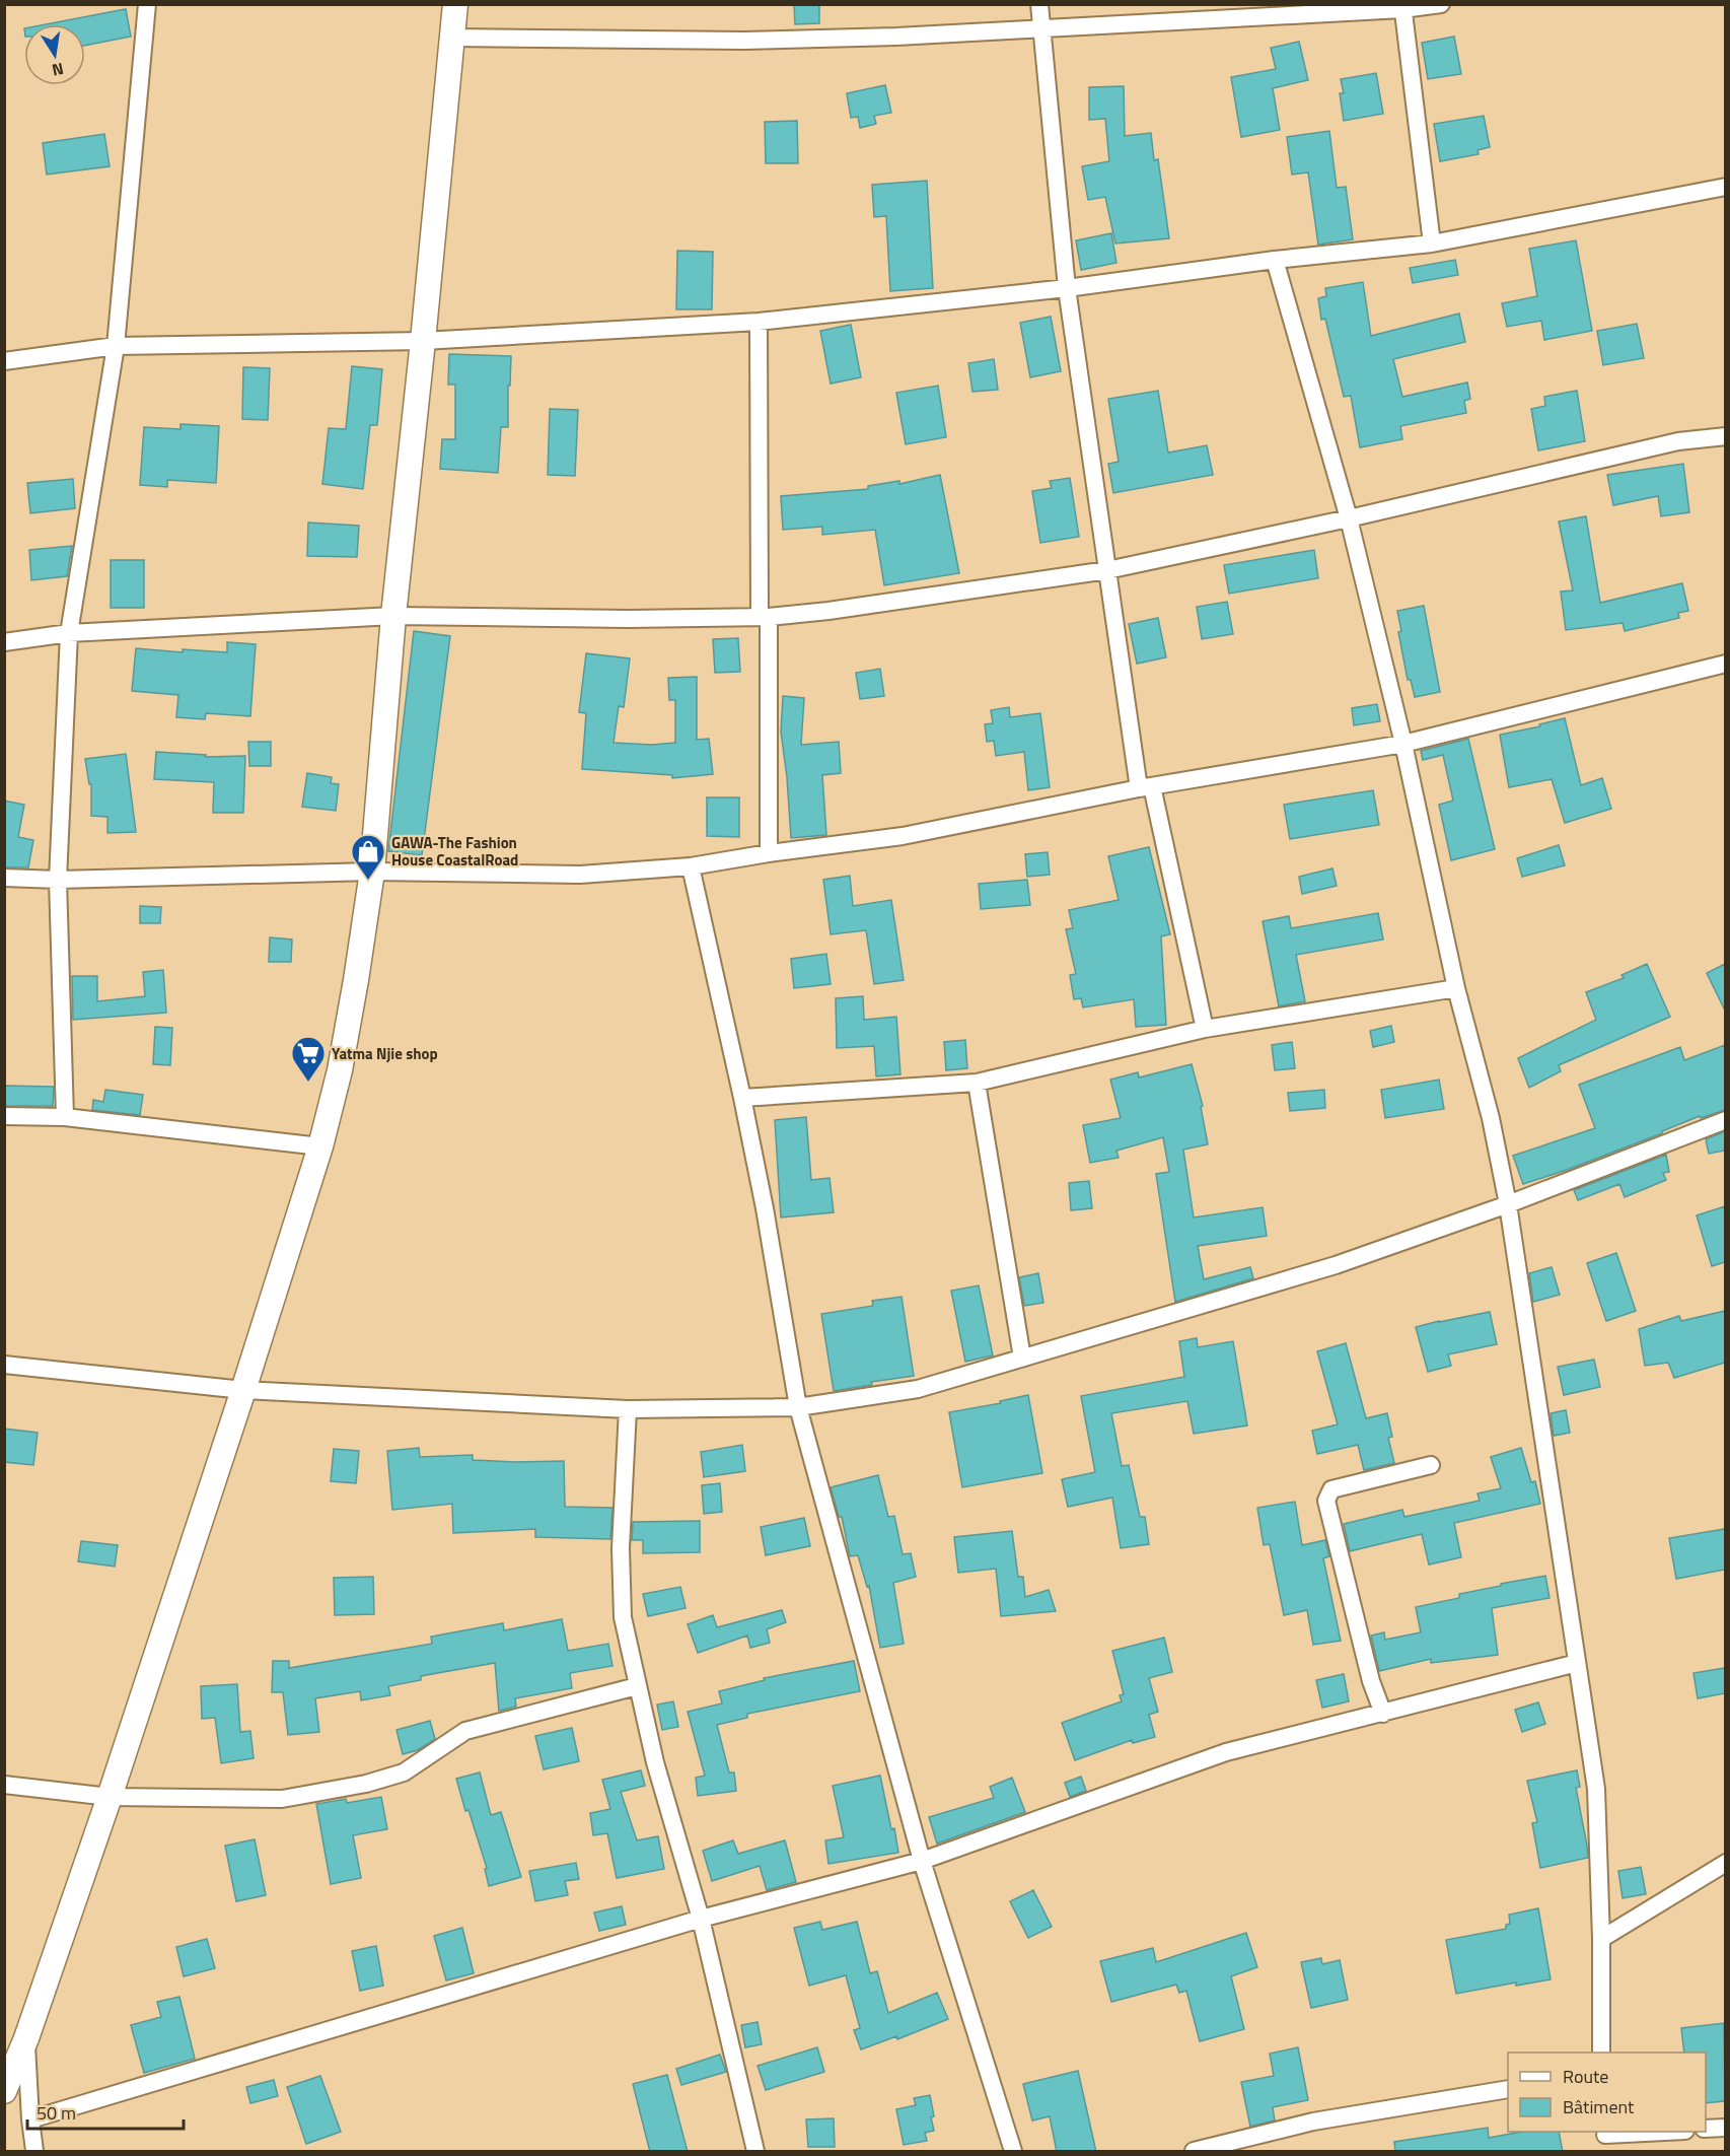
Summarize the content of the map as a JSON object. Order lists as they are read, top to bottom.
{
  "places": {
    "shop": ["GAWA-The Fashion House CoastalRoad"],
    "supermarket": ["Yatma Njie shop"]
  },
  "legend": ["Route", "Bâtiment"],
  "scale_bar": "50 m",
  "north": "bottom"
}
